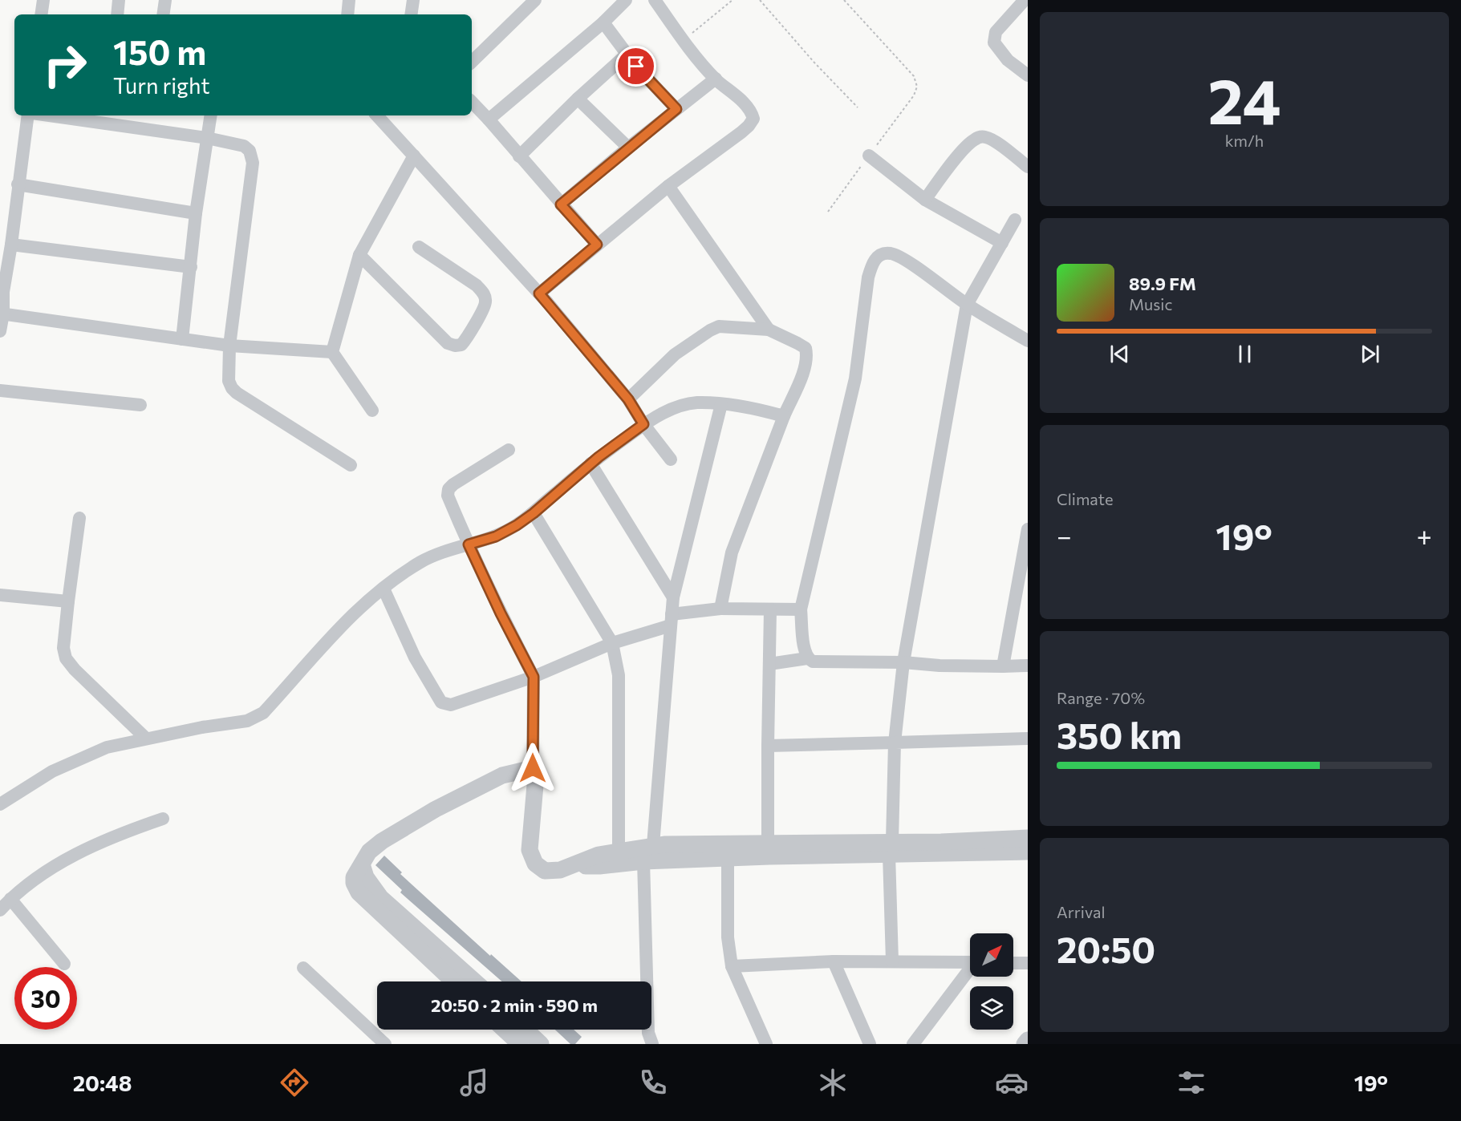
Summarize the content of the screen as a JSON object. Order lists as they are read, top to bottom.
{
  "north": "top right",
  "page": {
    "tile": [
      ["24", "km/h"],
      "Climate",
      ["Range · 70%", "350 km"],
      ["Arrival", "20:50"]
    ],
    "turn": ["150 m", "Turn right"],
    "song": ["89.9 FM", "Music"],
    "heat": ["−", "19°", "+"],
    "limit": "30",
    "trip": "20:50 · 2 min · 590 m",
    "tabs": ["20:48", "19°"]
  }
}
